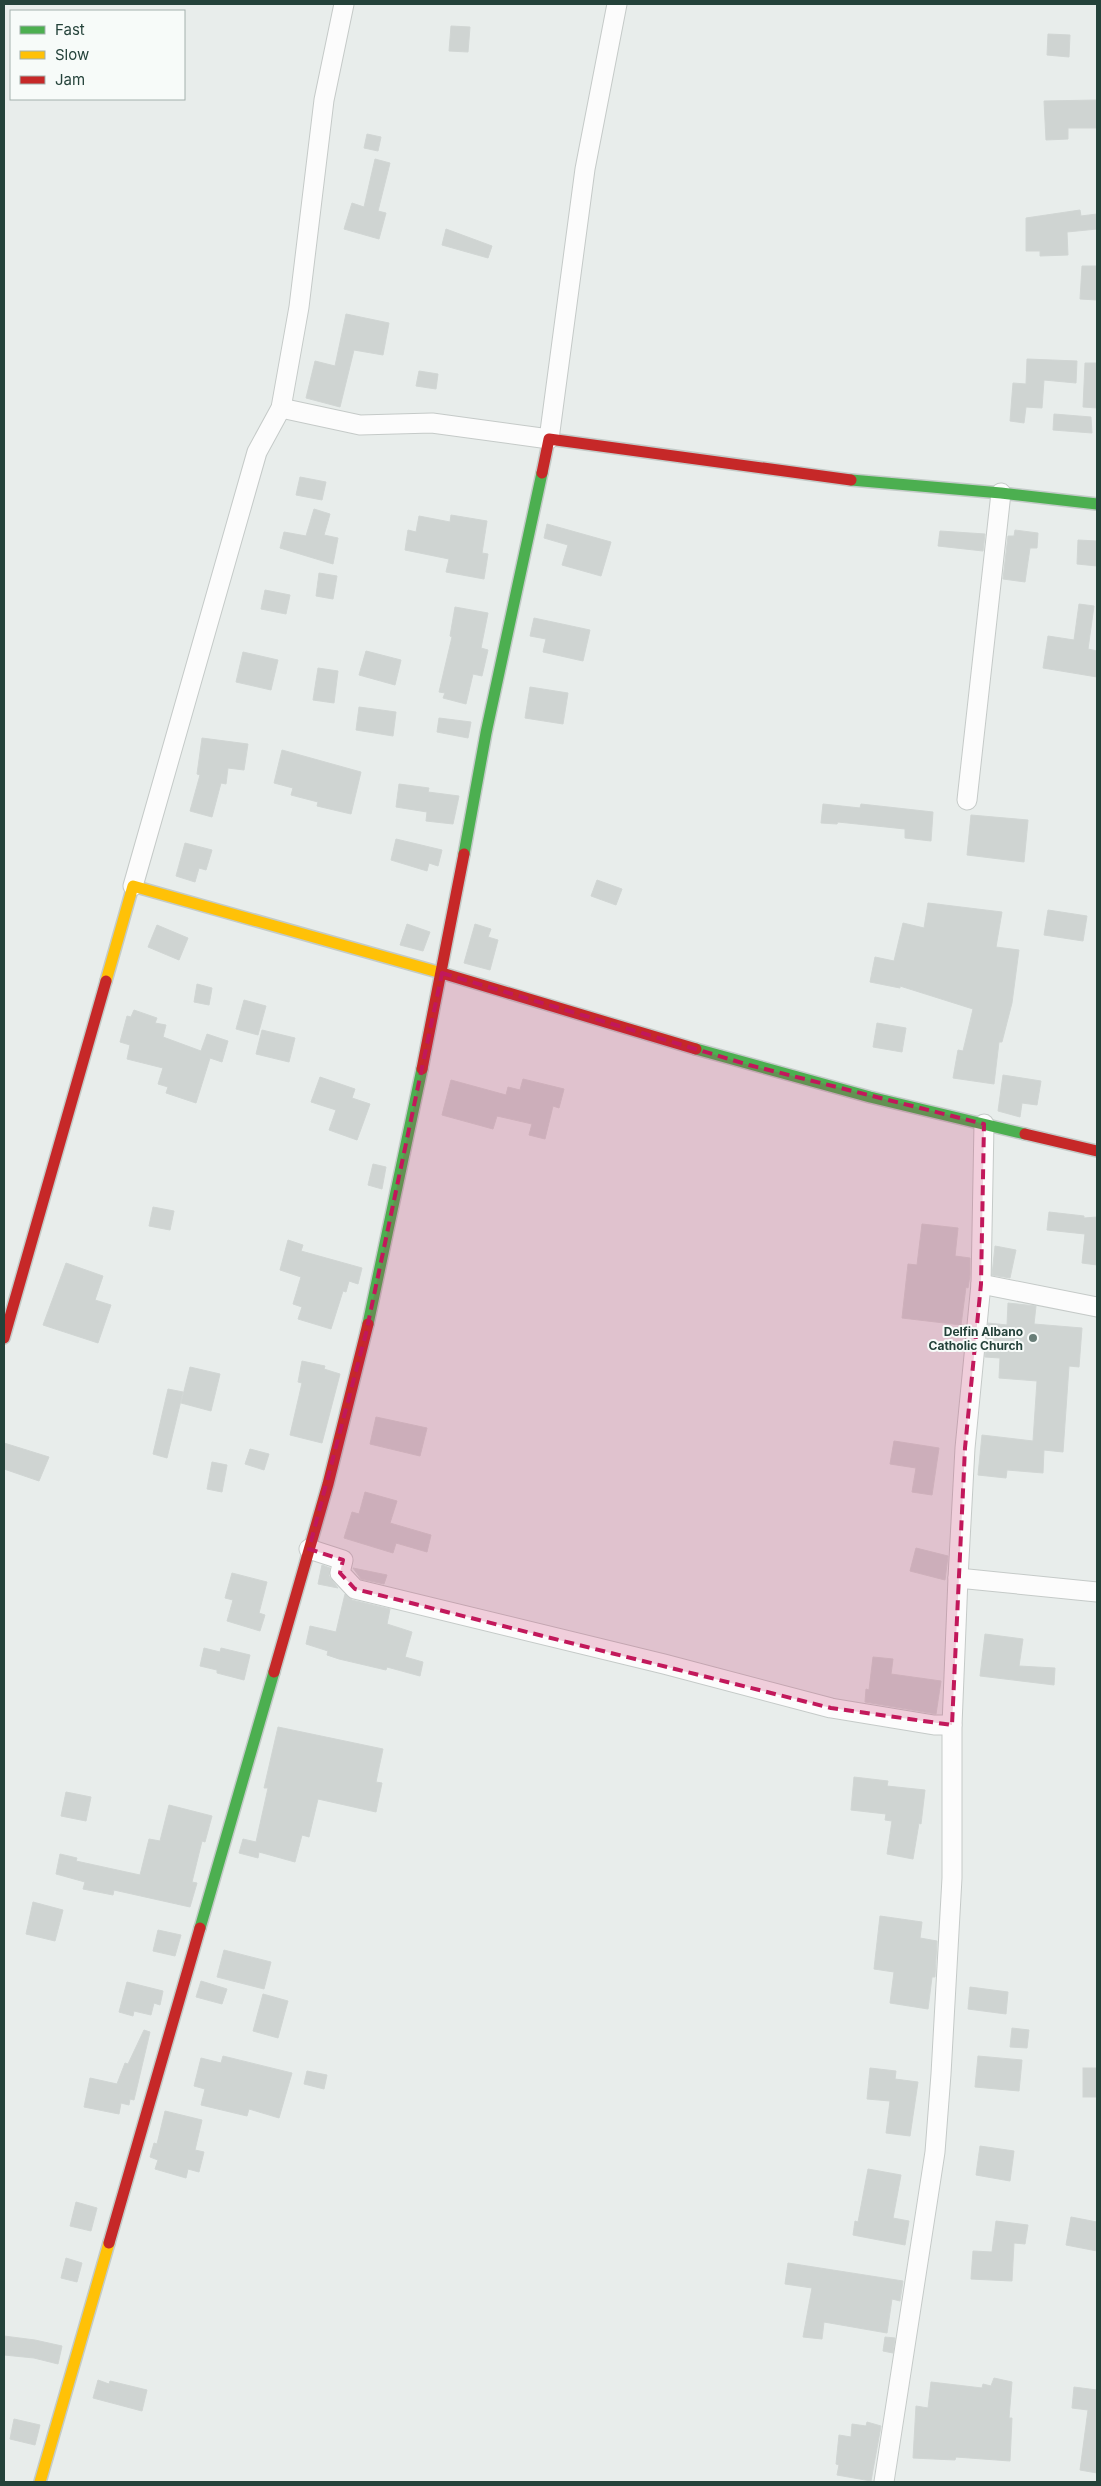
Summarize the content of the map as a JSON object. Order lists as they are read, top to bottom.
{
  "places": ["Delfin Albano Catholic Church"],
  "legend": ["Fast", "Slow", "Jam"]
}
